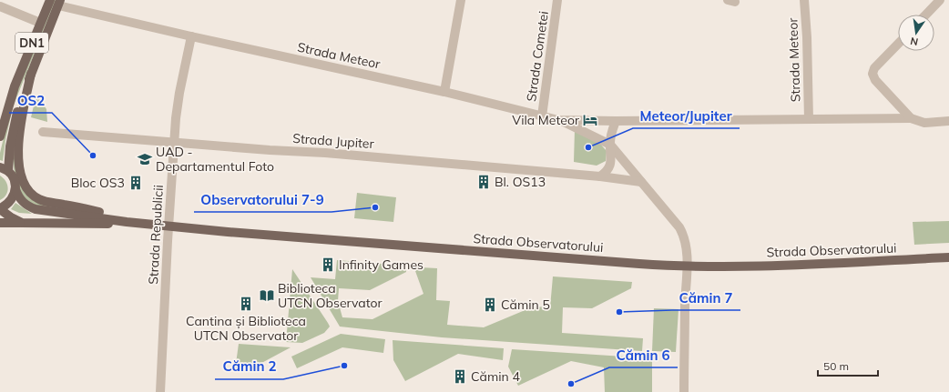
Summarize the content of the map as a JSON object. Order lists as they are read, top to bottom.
{
  "streets": {
    "main road": ["DN1", "Strada Observatorului"],
    "street": [
      "Strada Meteor",
      "Strada Cometei",
      "Strada Jupiter",
      "Strada Republicii"
    ]
  },
  "crossings": [
    ["DN1", "Strada Meteor"],
    ["DN1", "Strada Observatorului"],
    ["Strada Meteor", "Strada Cometei"],
    ["Strada Meteor", "Strada Republicii"],
    ["Strada Jupiter", "Strada Republicii"],
    ["Strada Republicii", "Strada Observatorului"]
  ],
  "places": {
    "hotel": ["Vila Meteor"],
    "other": [
      "Meteor/Jupiter",
      "OS2",
      "Observatorului 7-9",
      "Cămin 7",
      "Cămin 2",
      "Cămin 6"
    ],
    "school or university": ["UAD - Departamentul Foto"],
    "building": [
      "Bl. OS13",
      "Bloc OS3",
      "Infinity Games",
      "Cantina și Biblioteca UTCN Observator",
      "Cămin 5",
      "Cămin 4"
    ],
    "library": ["Biblioteca UTCN Observator"]
  },
  "scale_bar": "50 m",
  "north": "bottom"
}
